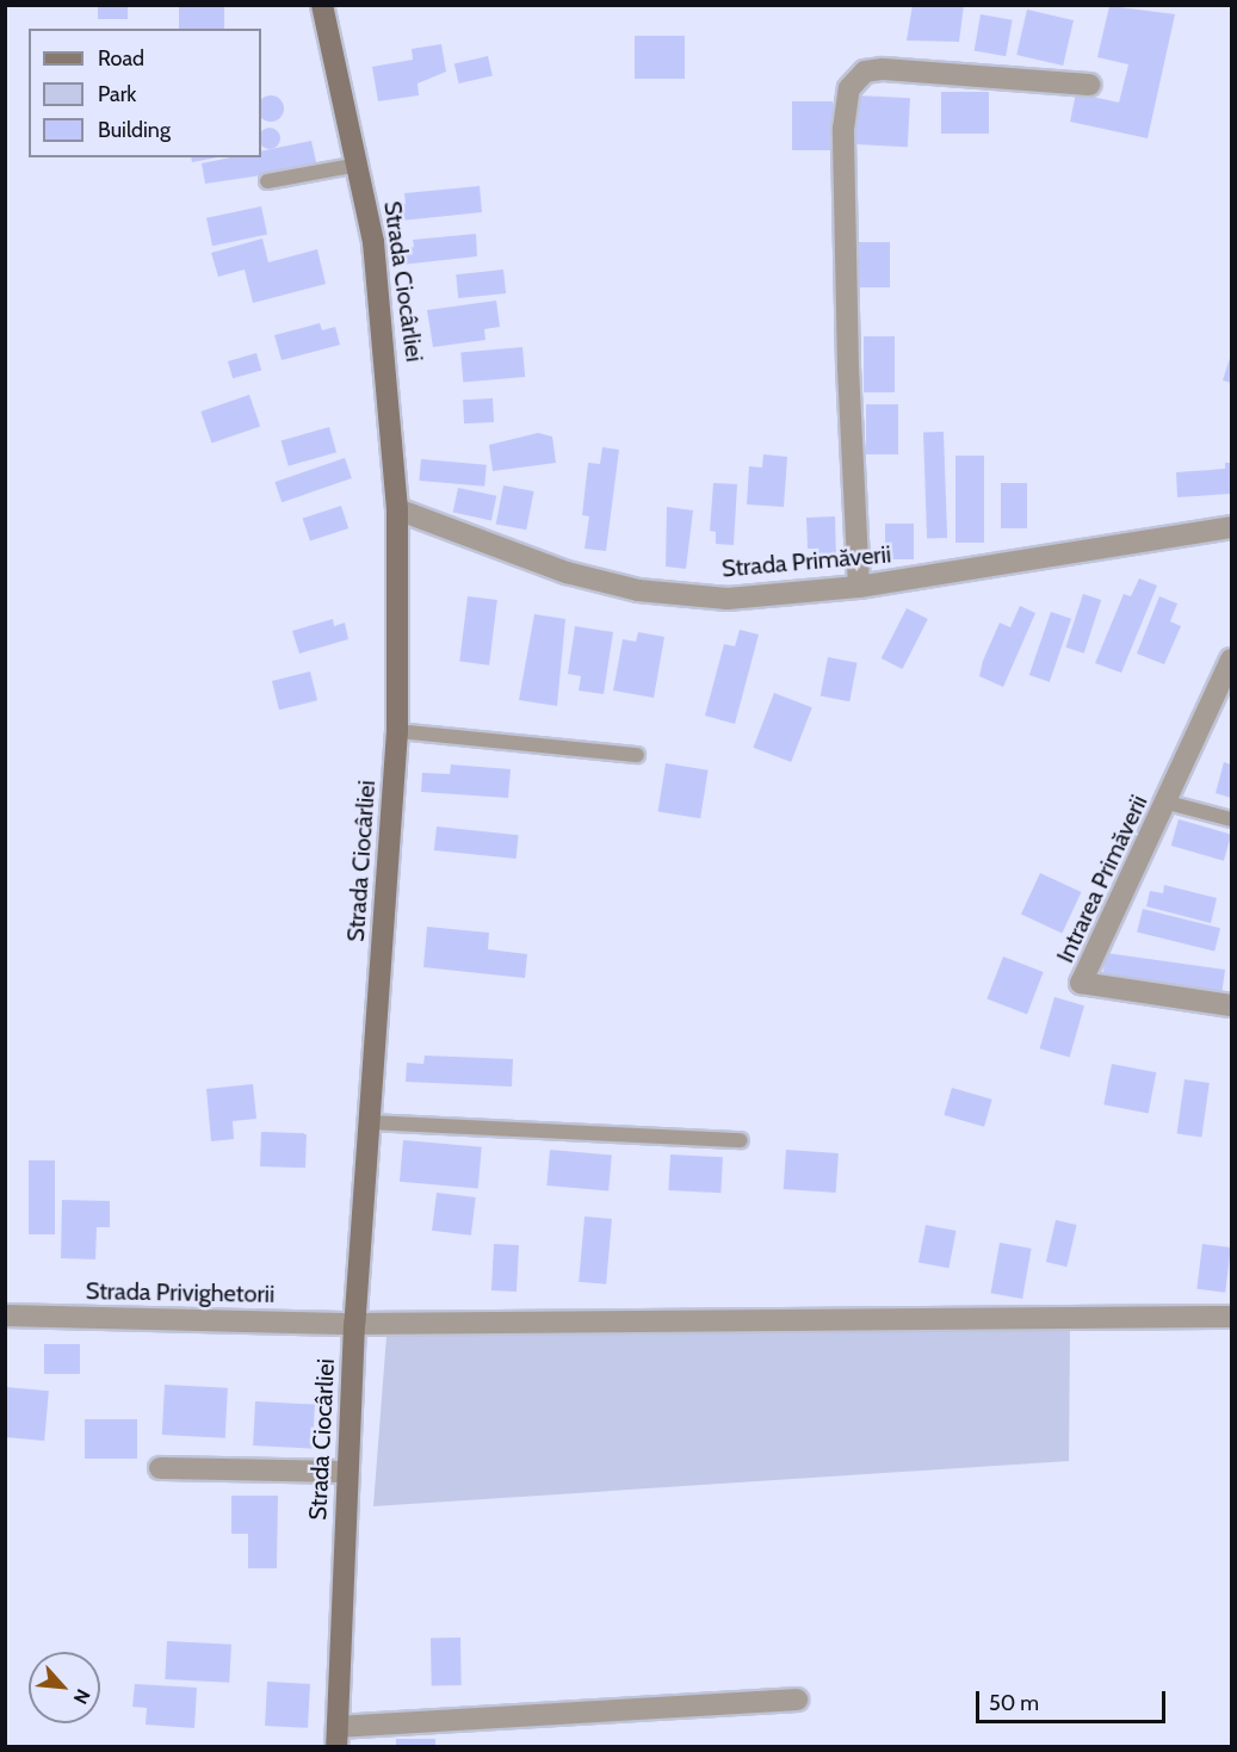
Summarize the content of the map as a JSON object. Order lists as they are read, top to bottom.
{
  "streets": {
    "street": [
      "Strada Ciocârliei",
      "Strada Primăverii",
      "Intrarea Primăverii",
      "Strada Privighetorii"
    ]
  },
  "crossings": [
    ["Strada Ciocârliei", "Strada Primăverii"],
    ["Strada Ciocârliei", "Strada Privighetorii"]
  ],
  "legend": ["Road", "Park", "Building"],
  "scale_bar": "50 m",
  "north": "bottom right"
}
